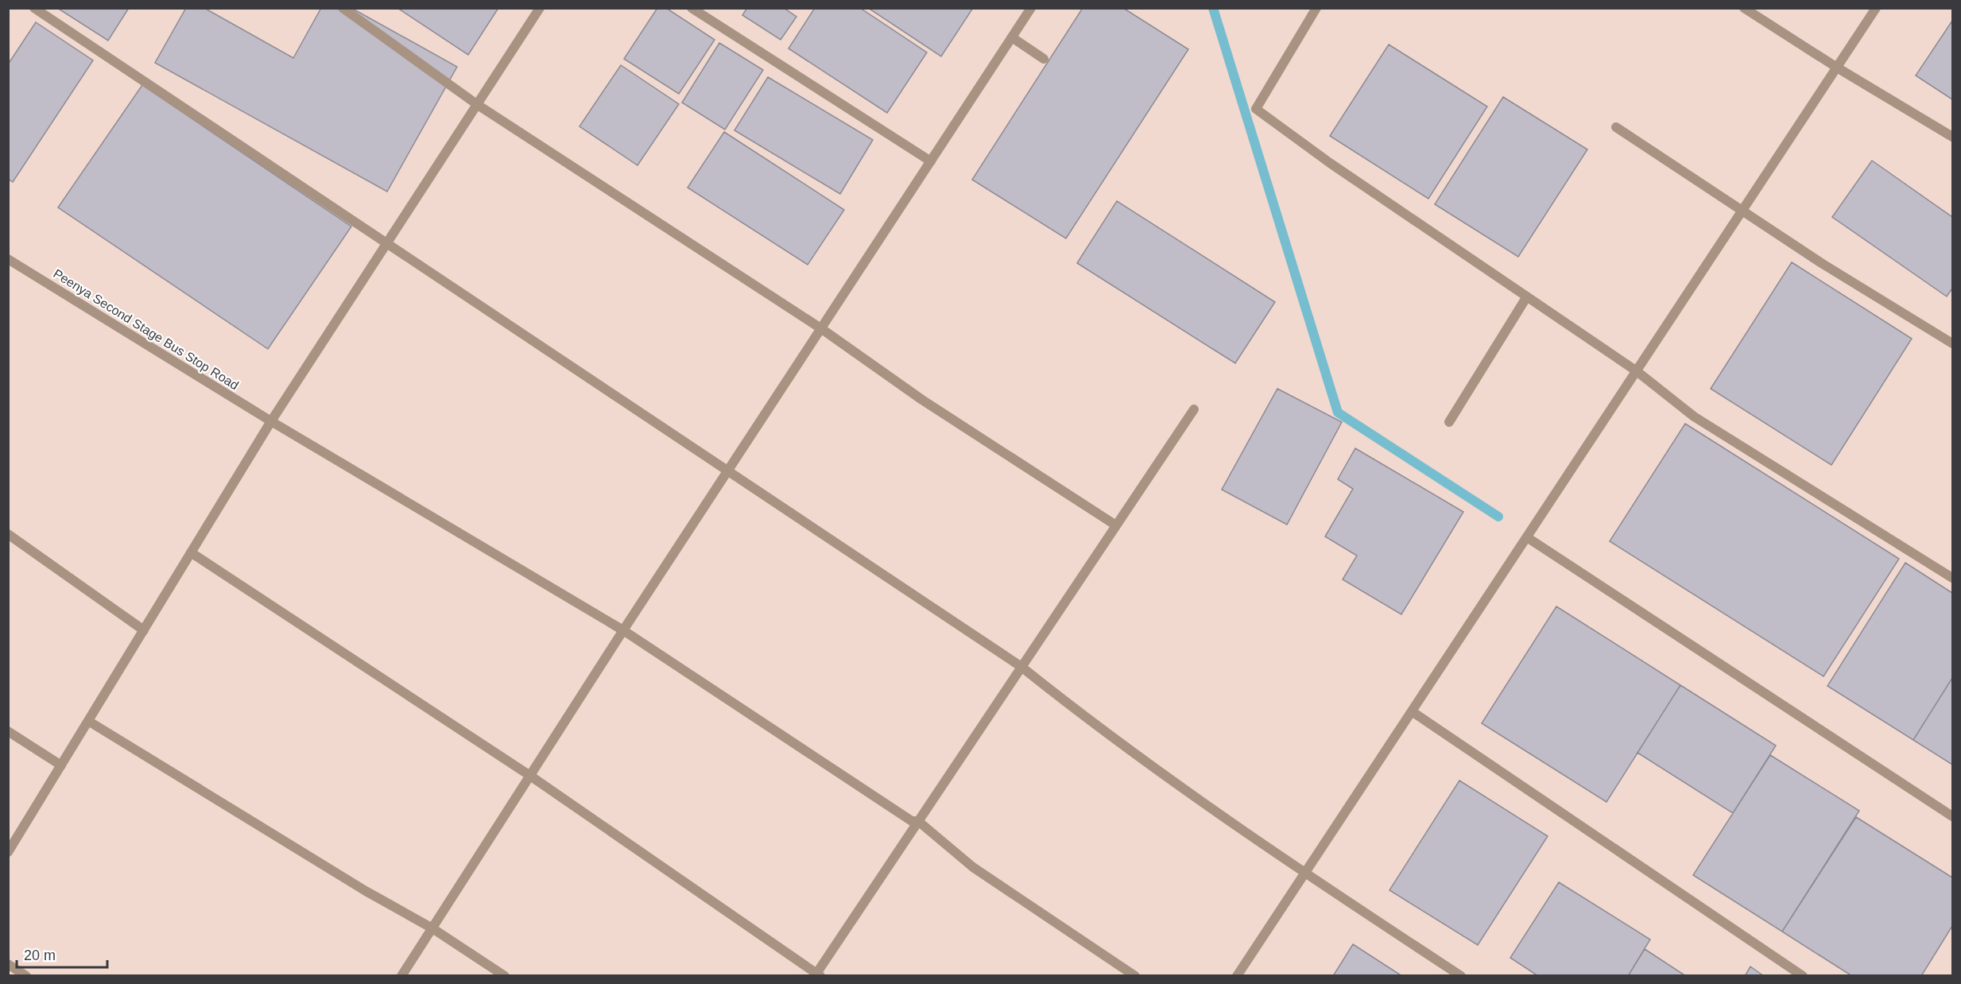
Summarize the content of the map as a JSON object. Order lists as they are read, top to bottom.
{
  "streets": {
    "street": ["Peenya Second Stage Bus Stop Road"]
  },
  "scale_bar": "20 m"
}
